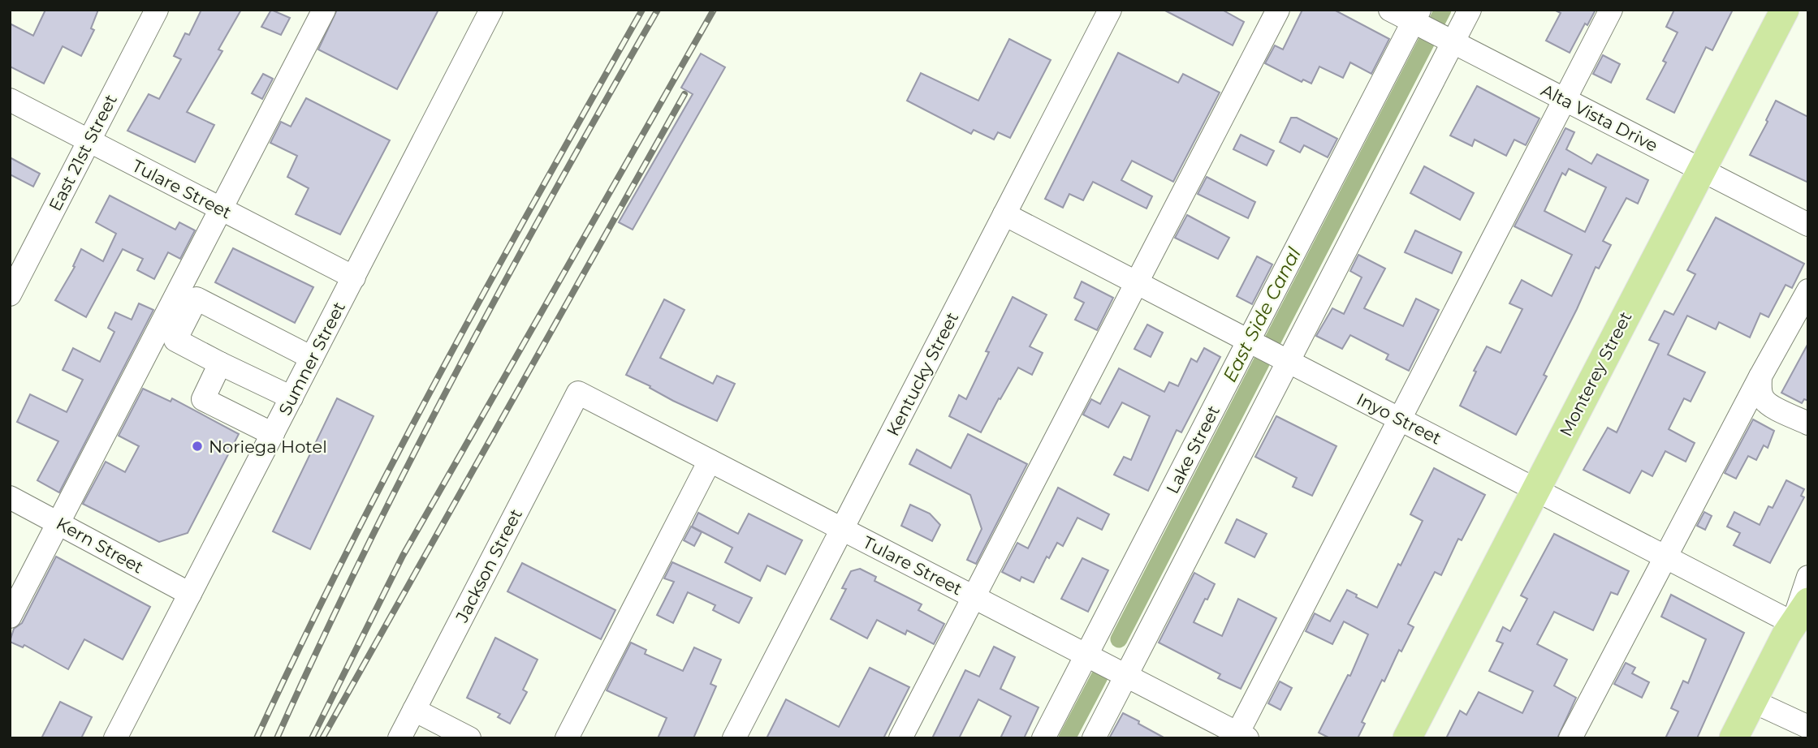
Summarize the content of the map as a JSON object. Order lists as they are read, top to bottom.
{
  "streets": {
    "main road": ["Monterey Street"],
    "street": [
      "Alta Vista Drive",
      "East 21st Street",
      "Tulare Street",
      "Sumner Street",
      "Kentucky Street",
      "Inyo Street",
      "Lake Street",
      "Kern Street",
      "Jackson Street"
    ]
  },
  "crossings": [
    ["Alta Vista Drive", "Monterey Street"],
    ["Alta Vista Drive", "Lake Street"],
    ["East 21st Street", "Tulare Street"],
    ["Tulare Street", "Sumner Street"],
    ["Tulare Street", "Kentucky Street"],
    ["Tulare Street", "Lake Street"],
    ["Tulare Street", "Jackson Street"],
    ["Sumner Street", "Kern Street"],
    ["Kentucky Street", "Inyo Street"],
    ["Monterey Street", "Inyo Street"],
    ["Inyo Street", "Lake Street"]
  ],
  "water": ["East Side Canal"],
  "places": ["Noriega Hotel"]
}
